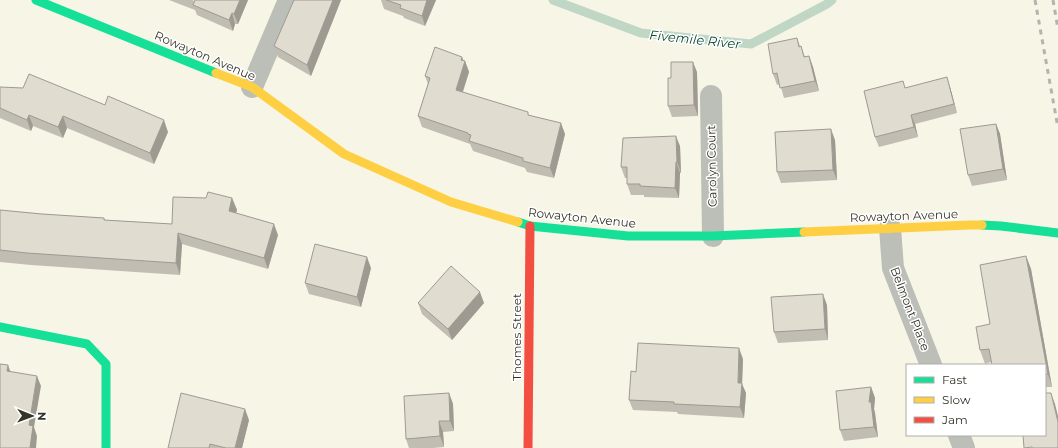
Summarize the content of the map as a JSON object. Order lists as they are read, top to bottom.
{
  "streets": {
    "street": [
      "Rowayton Avenue",
      "Carolyn Court",
      "Belmont Place",
      "Thomes Street"
    ]
  },
  "crossings": [
    ["Rowayton Avenue", "Carolyn Court"],
    ["Rowayton Avenue", "Belmont Place"],
    ["Rowayton Avenue", "Thomes Street"]
  ],
  "water": ["Fivemile River"],
  "legend": ["Fast", "Slow", "Jam"],
  "north": "right"
}
